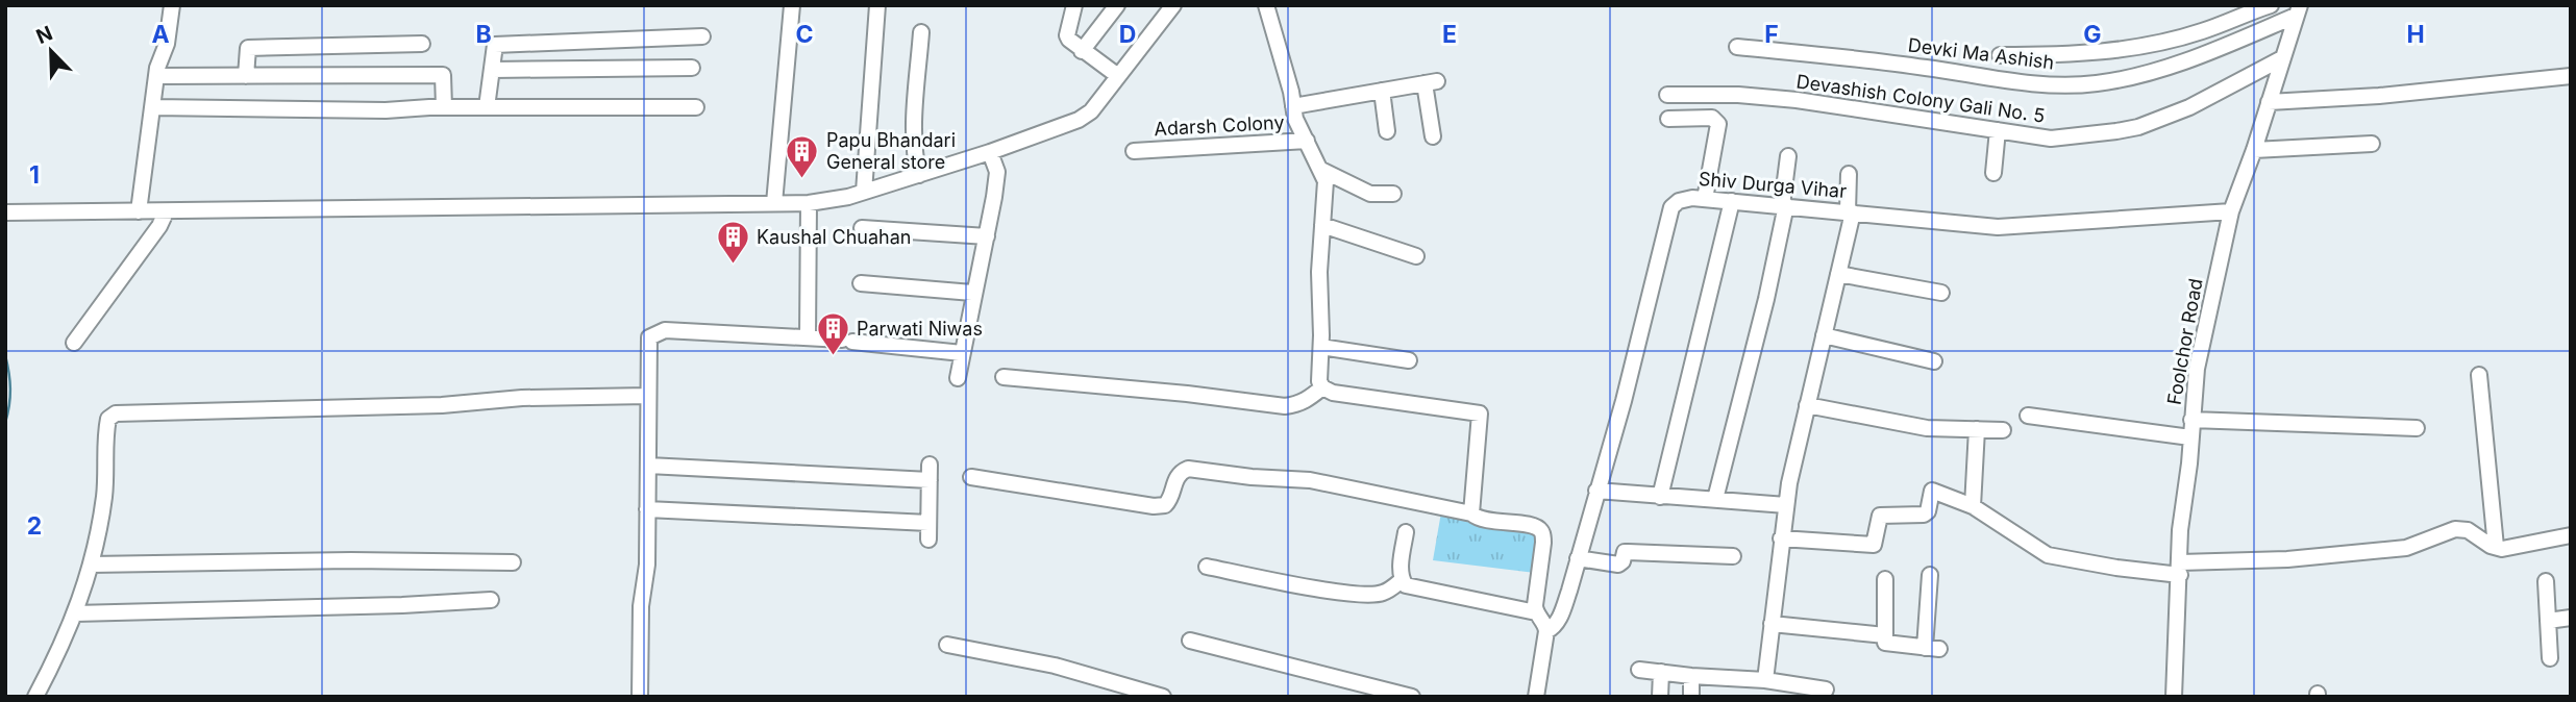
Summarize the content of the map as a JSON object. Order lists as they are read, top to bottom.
{
  "streets": {
    "street": [
      "Devki Ma Ashish",
      "Devashish Colony Gali No. 5",
      "Adarsh Colony",
      "Shiv Durga Vihar",
      "Foolchor Road"
    ]
  },
  "crossings": [
    ["Devki Ma Ashish", "Foolchor Road"],
    ["Devashish Colony Gali No. 5", "Foolchor Road"],
    ["Shiv Durga Vihar", "Foolchor Road"]
  ],
  "places": {
    "building": ["Papu Bhandari General store", "Kaushal Chuahan", "Parwati Niwas"]
  },
  "north": "top left",
  "grid": {
    "columns": [
      "A",
      "B",
      "C",
      "D",
      "E",
      "F",
      "G",
      "H"
    ],
    "rows": ["1", "2"]
  }
}
